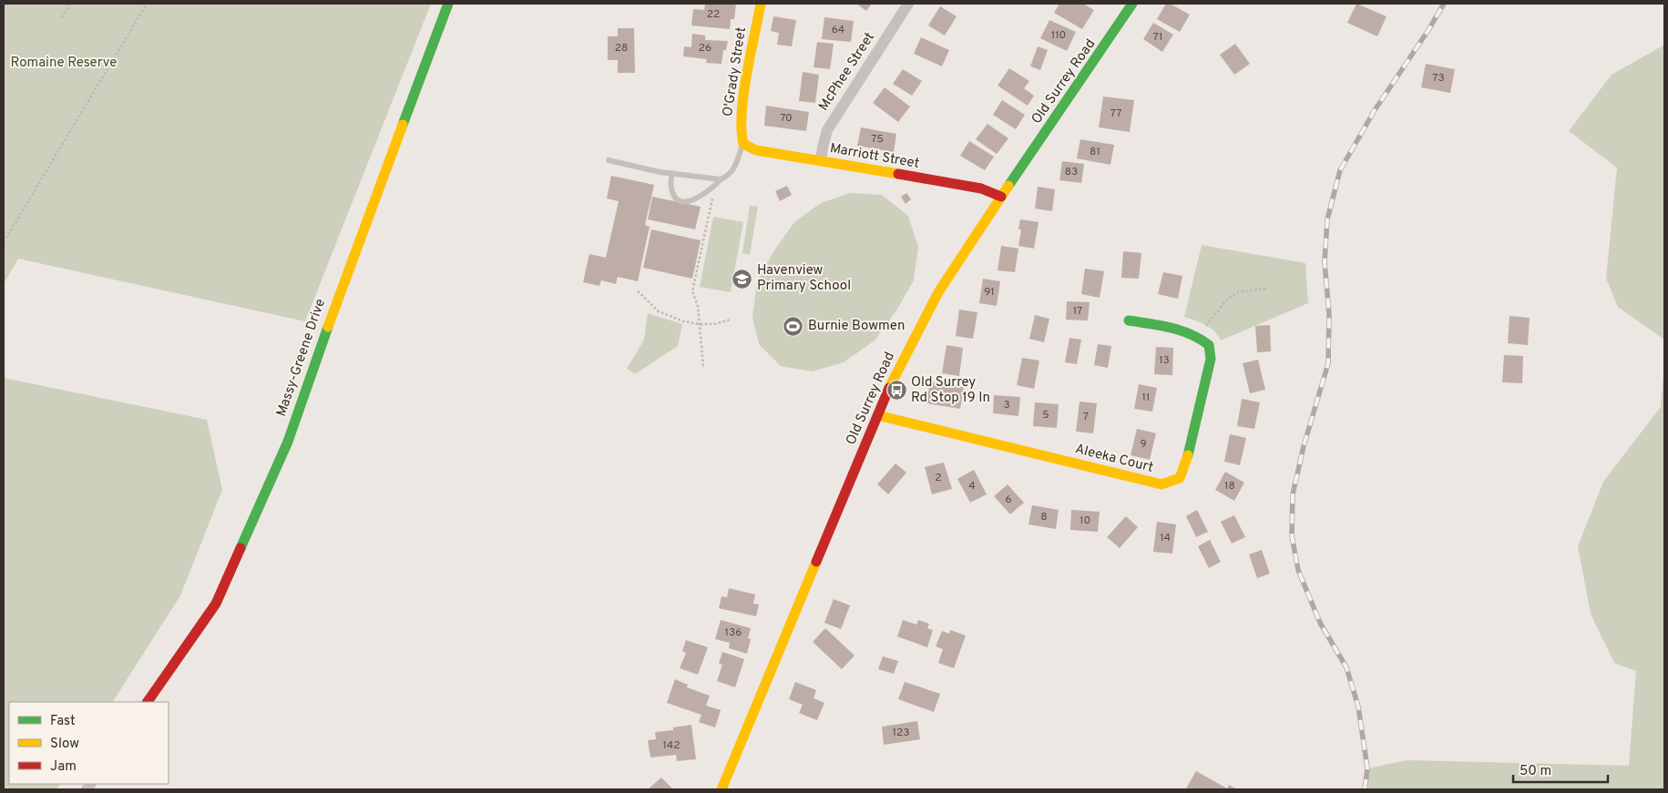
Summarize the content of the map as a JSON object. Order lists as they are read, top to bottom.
{
  "streets": {
    "street": [
      "O'Grady Street",
      "McPhee Street",
      "Old Surrey Road",
      "Marriott Street",
      "Massy-Greene Drive",
      "Aleeka Court"
    ]
  },
  "crossings": [
    ["O'Grady Street", "Marriott Street"],
    ["McPhee Street", "Marriott Street"],
    ["Old Surrey Road", "Marriott Street"],
    ["Old Surrey Road", "Aleeka Court"]
  ],
  "parks": ["Romaine Reserve"],
  "places": {
    "school or university": ["Havenview Primary School"],
    "sports": ["Burnie Bowmen"],
    "bus stop": ["Old Surrey Rd Stop 19 In"]
  },
  "house_numbers": [
    "22",
    "64",
    "110",
    "71",
    "28",
    "26",
    "73",
    "77",
    "70",
    "75",
    "81",
    "83",
    "91",
    "17",
    "13",
    "11",
    "3",
    "5",
    "7",
    "9",
    "2",
    "4",
    "18",
    "6",
    "8",
    "10",
    "14",
    "136",
    "123",
    "142"
  ],
  "legend": ["Fast", "Slow", "Jam"],
  "scale_bar": "50 m"
}
